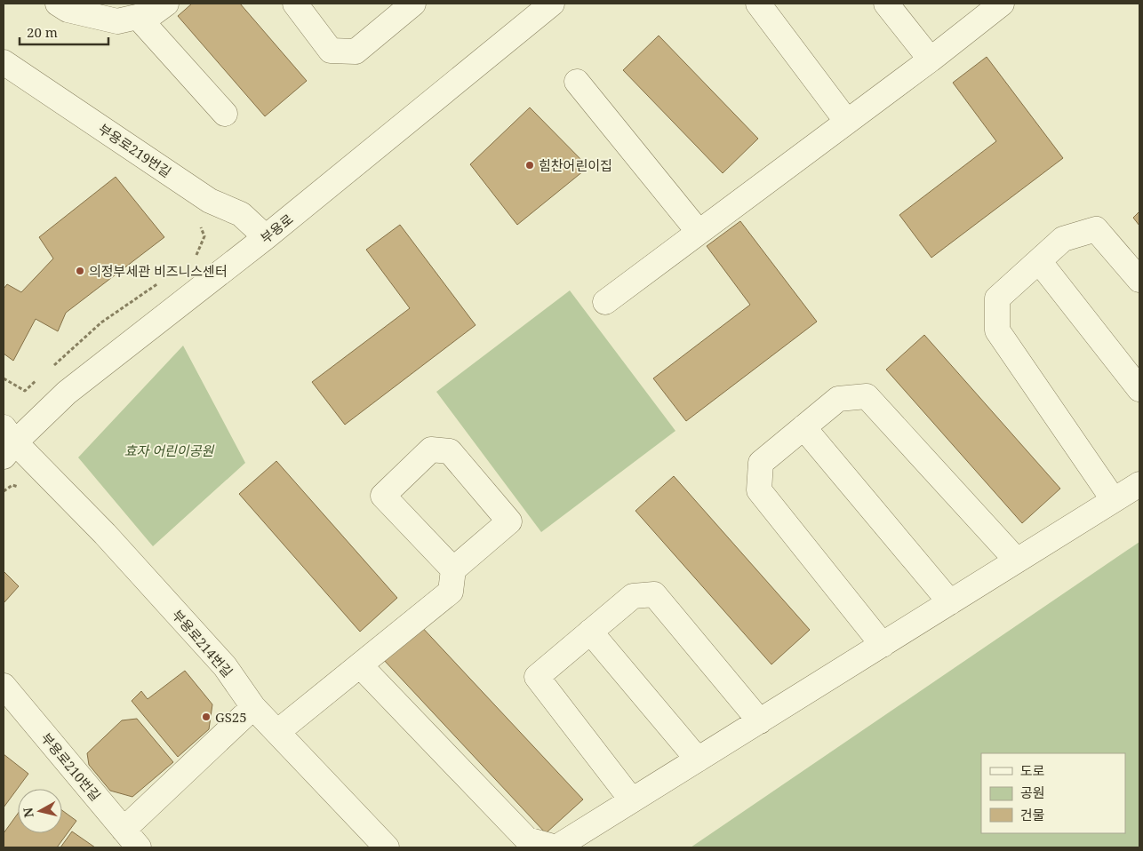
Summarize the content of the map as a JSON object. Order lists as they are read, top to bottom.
{
  "streets": {
    "street": [
      "부용로219번길",
      "부용로",
      "부용로214번길",
      "부용로210번길"
    ]
  },
  "crossings": [
    ["부용로219번길", "부용로"],
    ["부용로", "부용로214번길"]
  ],
  "parks": ["효자 어린이공원"],
  "places": ["힘찬어린이집", "의정부세관 비즈니스센터", "GS25"],
  "legend": ["도로", "공원", "건물"],
  "scale_bar": "20 m",
  "north": "left"
}
